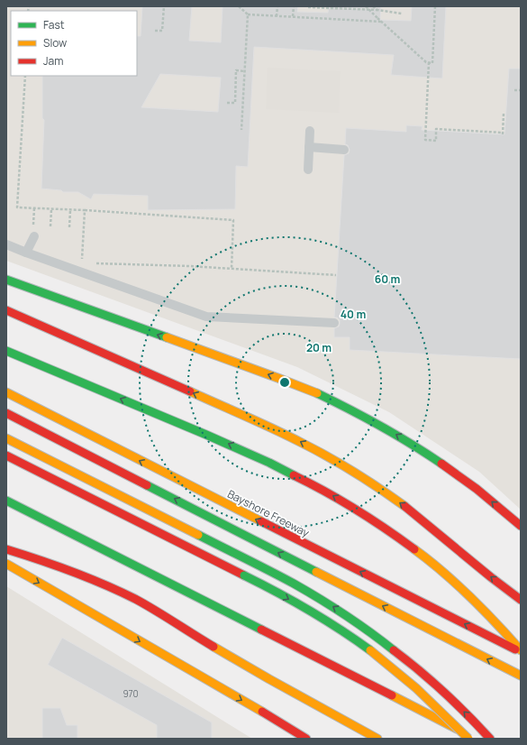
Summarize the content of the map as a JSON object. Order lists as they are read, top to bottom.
{
  "streets": {
    "highway": ["Bayshore Freeway"]
  },
  "house_numbers": ["970"],
  "legend": ["Fast", "Slow", "Jam"],
  "rings": ["60 m", "40 m", "20 m"]
}
